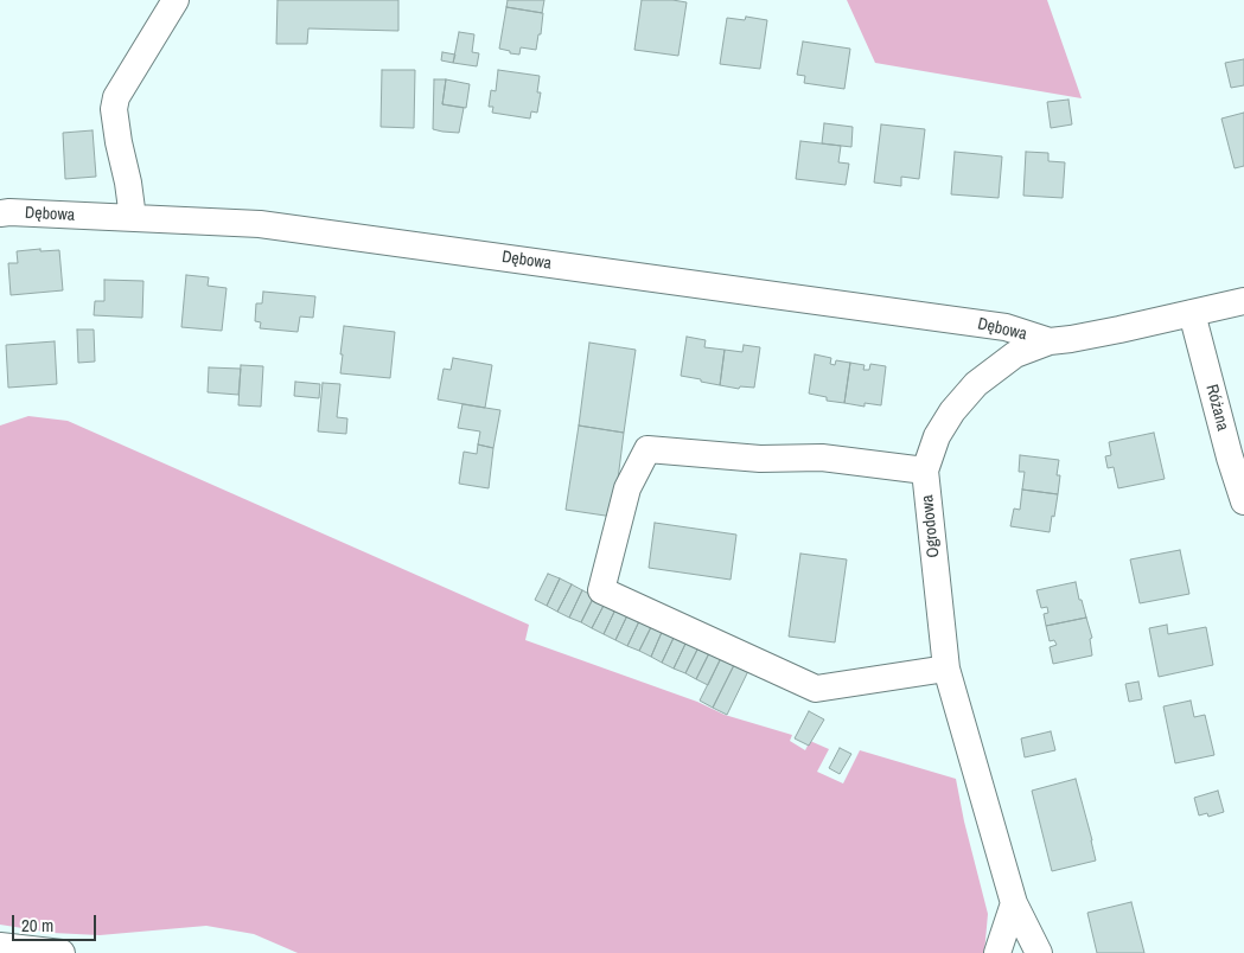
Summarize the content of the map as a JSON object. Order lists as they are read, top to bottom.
{
  "streets": {
    "street": ["Dębowa", "Różana", "Ogrodowa"]
  },
  "crossings": [
    ["Dębowa", "Ogrodowa"],
    ["Różana", "Ogrodowa"]
  ],
  "scale_bar": "20 m"
}
